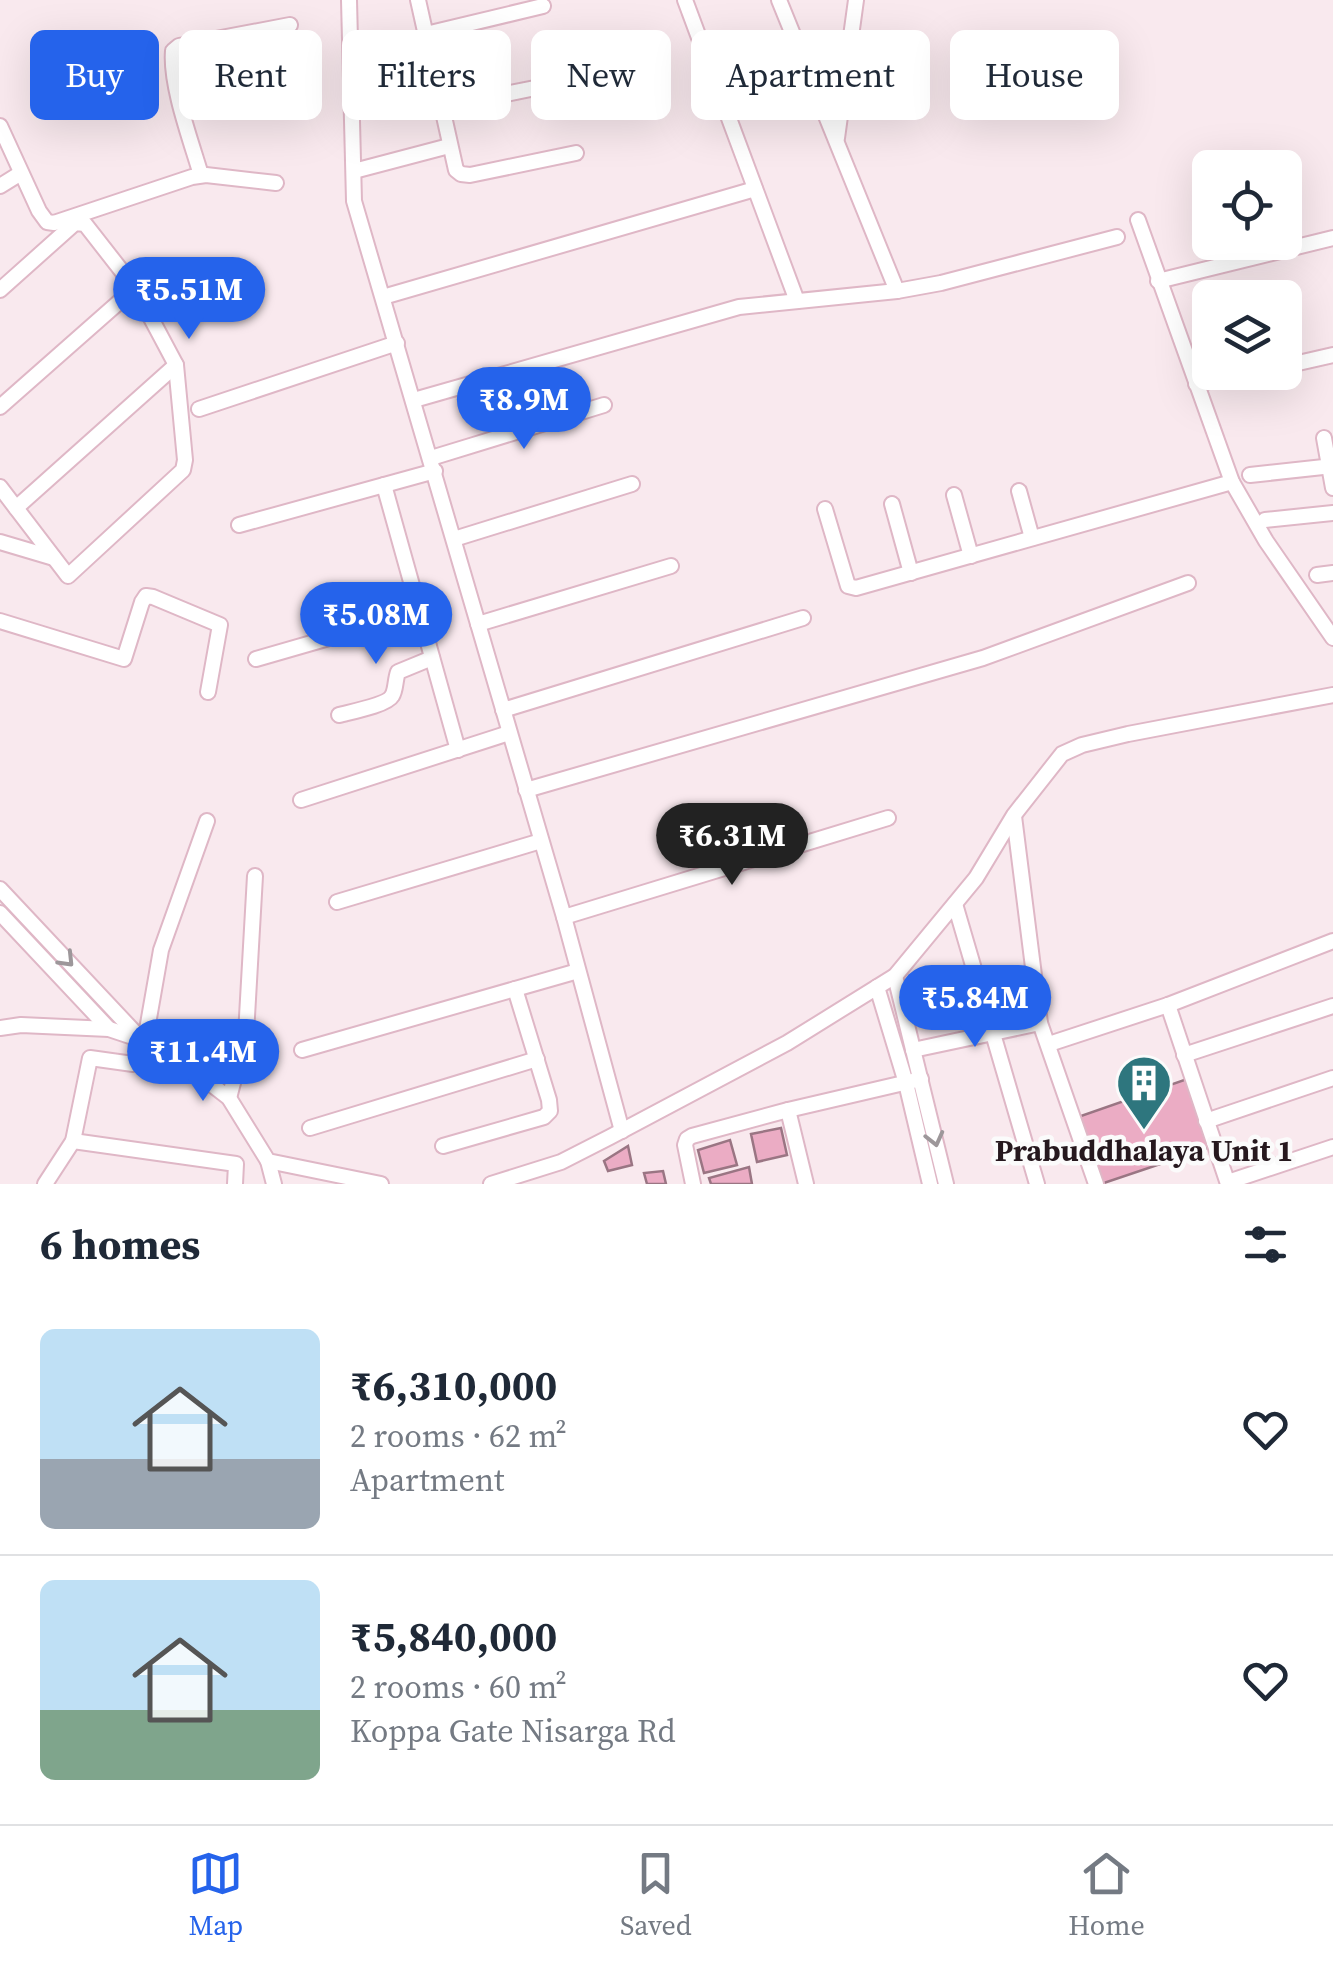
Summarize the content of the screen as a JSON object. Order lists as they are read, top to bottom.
{
  "places": {
    "building": ["Prabuddhalaya Unit 1"]
  },
  "page": {
    "chip": [
      "Buy",
      "Rent",
      "Filters",
      "New",
      "Apartment",
      "House"
    ],
    "price": [
      "₹5.51M",
      "₹8.9M",
      "₹5.08M",
      "₹6.31M",
      "₹5.84M",
      "₹11.4M"
    ],
    "heading": "6 homes",
    "list": [
      {
        "name": "₹6,310,000",
        "note": "2 rooms · 62 m² · Apartment"
      },
      {
        "name": "₹5,840,000",
        "note": "2 rooms · 60 m² · Koppa Gate Nisarga Rd"
      }
    ],
    "tabs": ["Map", "Saved", "Home"]
  }
}
